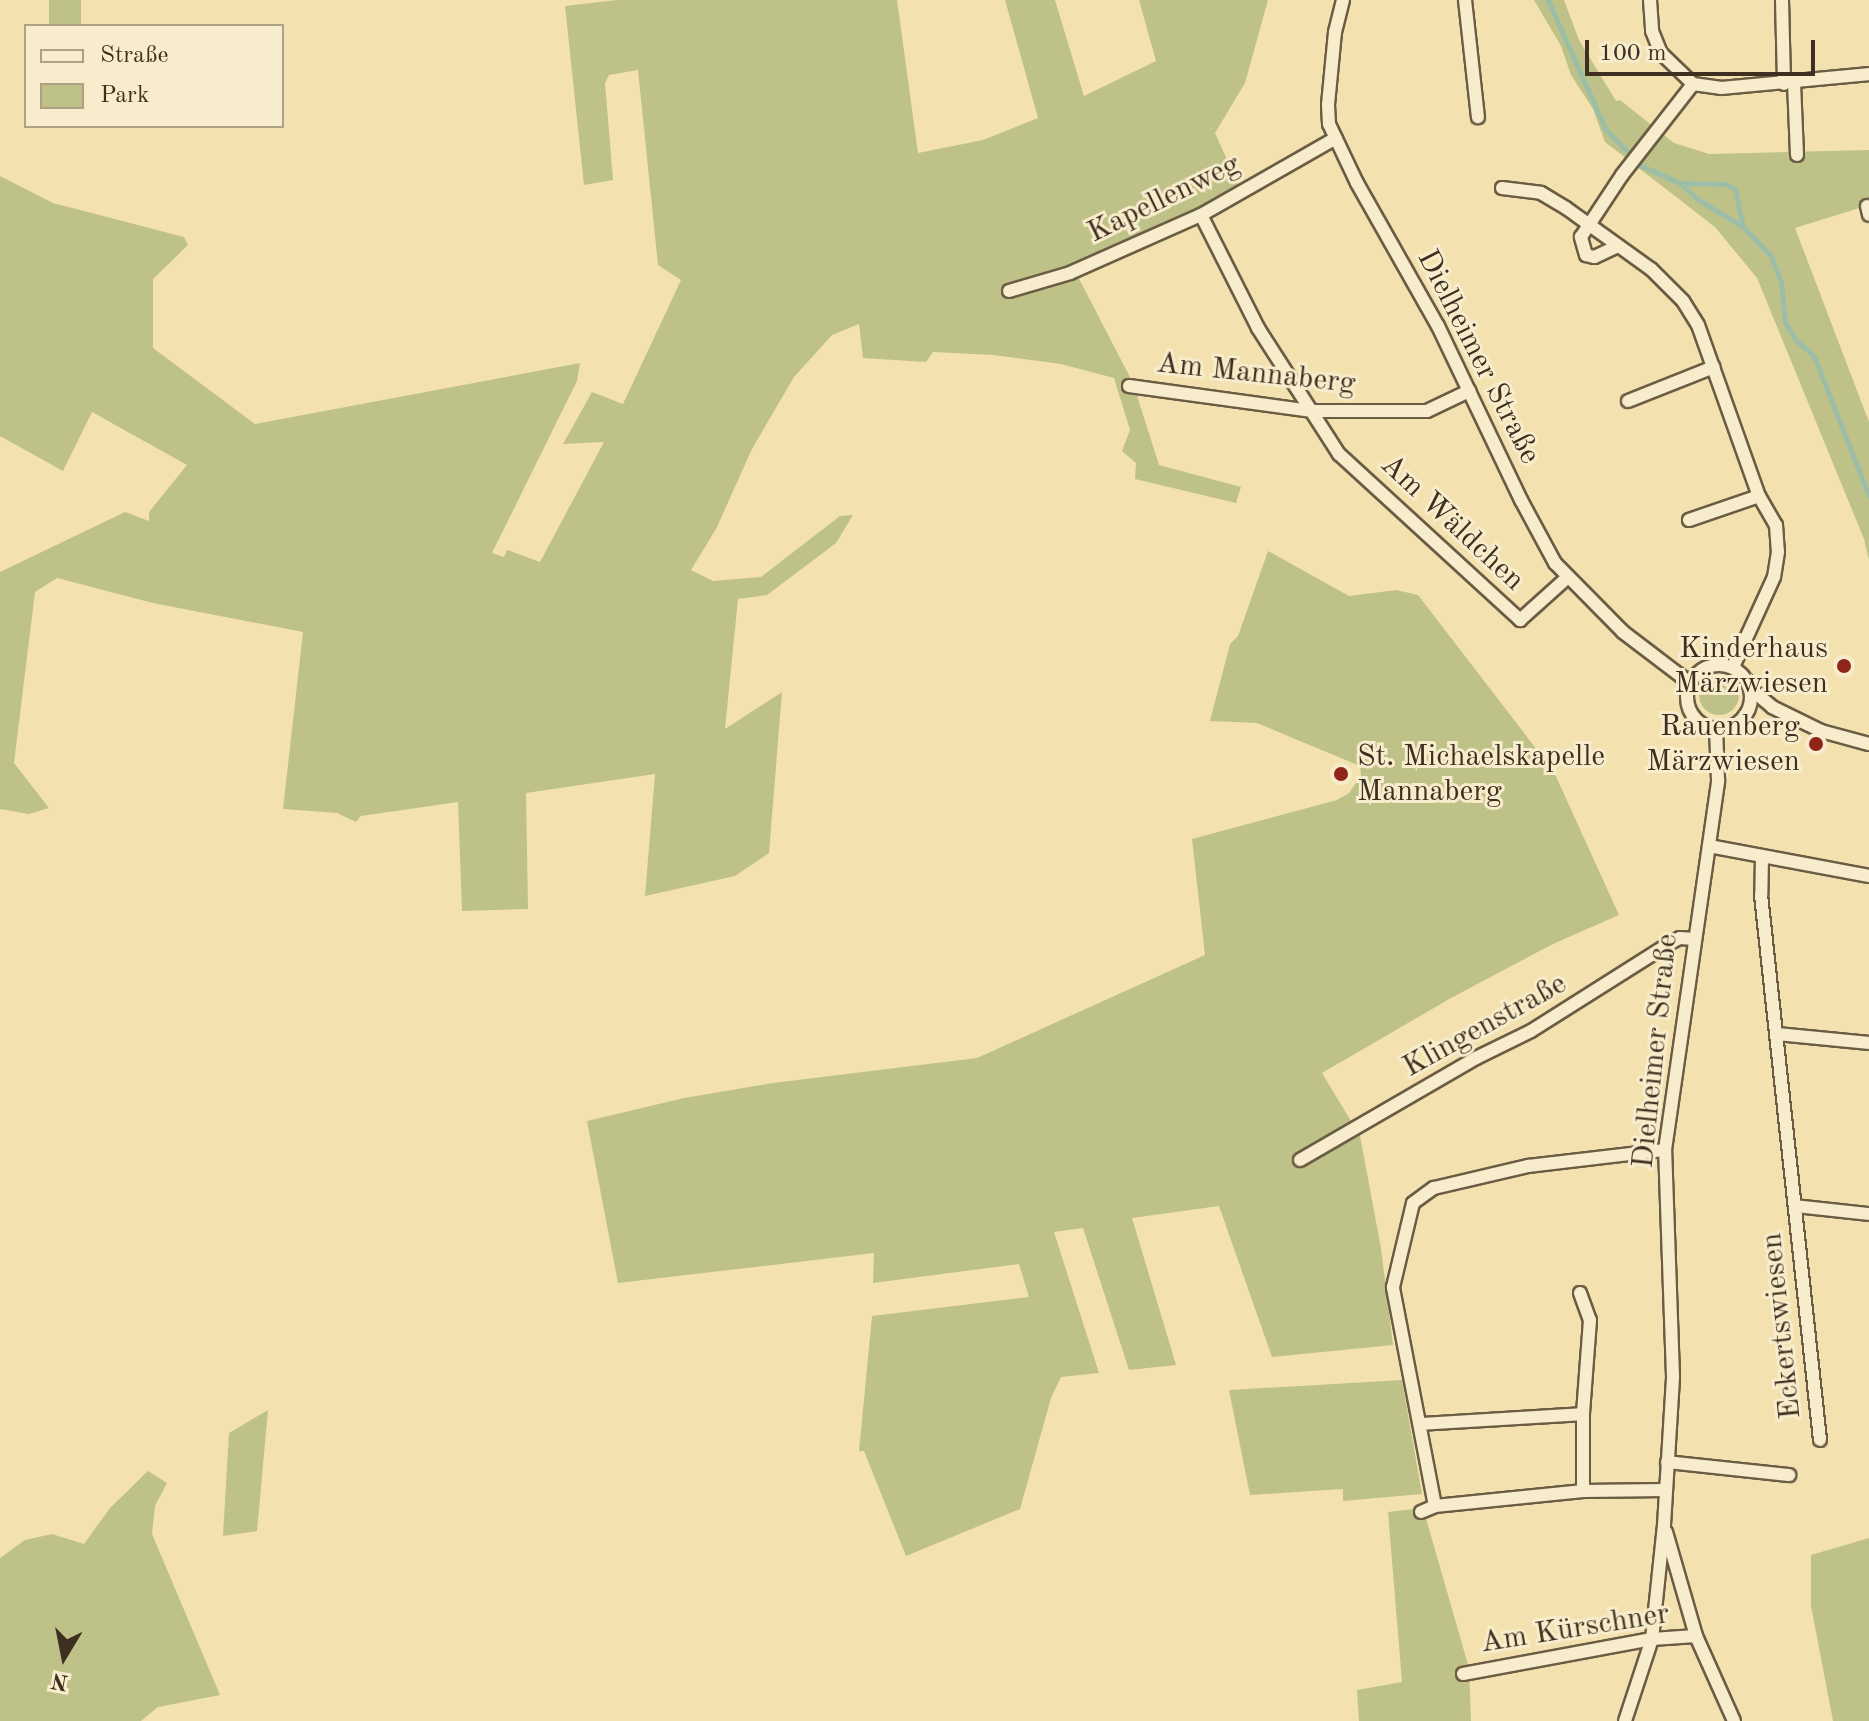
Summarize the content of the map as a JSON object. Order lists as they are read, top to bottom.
{
  "streets": {
    "street": [
      "Kapellenweg",
      "Dielheimer Straße",
      "Am Mannaberg",
      "Am Wäldchen",
      "Klingenstraße",
      "Eckertswiesen",
      "Am Kürschner"
    ]
  },
  "crossings": [
    ["Kapellenweg", "Dielheimer Straße"],
    ["Dielheimer Straße", "Am Mannaberg"],
    ["Dielheimer Straße", "Am Wäldchen"],
    ["Dielheimer Straße", "Klingenstraße"],
    ["Am Mannaberg", "Am Wäldchen"]
  ],
  "places": ["Kinderhaus Märzwiesen", "Rauenberg Märzwiesen", "St. Michaelskapelle Mannaberg"],
  "legend": ["Straße", "Park"],
  "scale_bar": "100 m",
  "north": "bottom"
}
